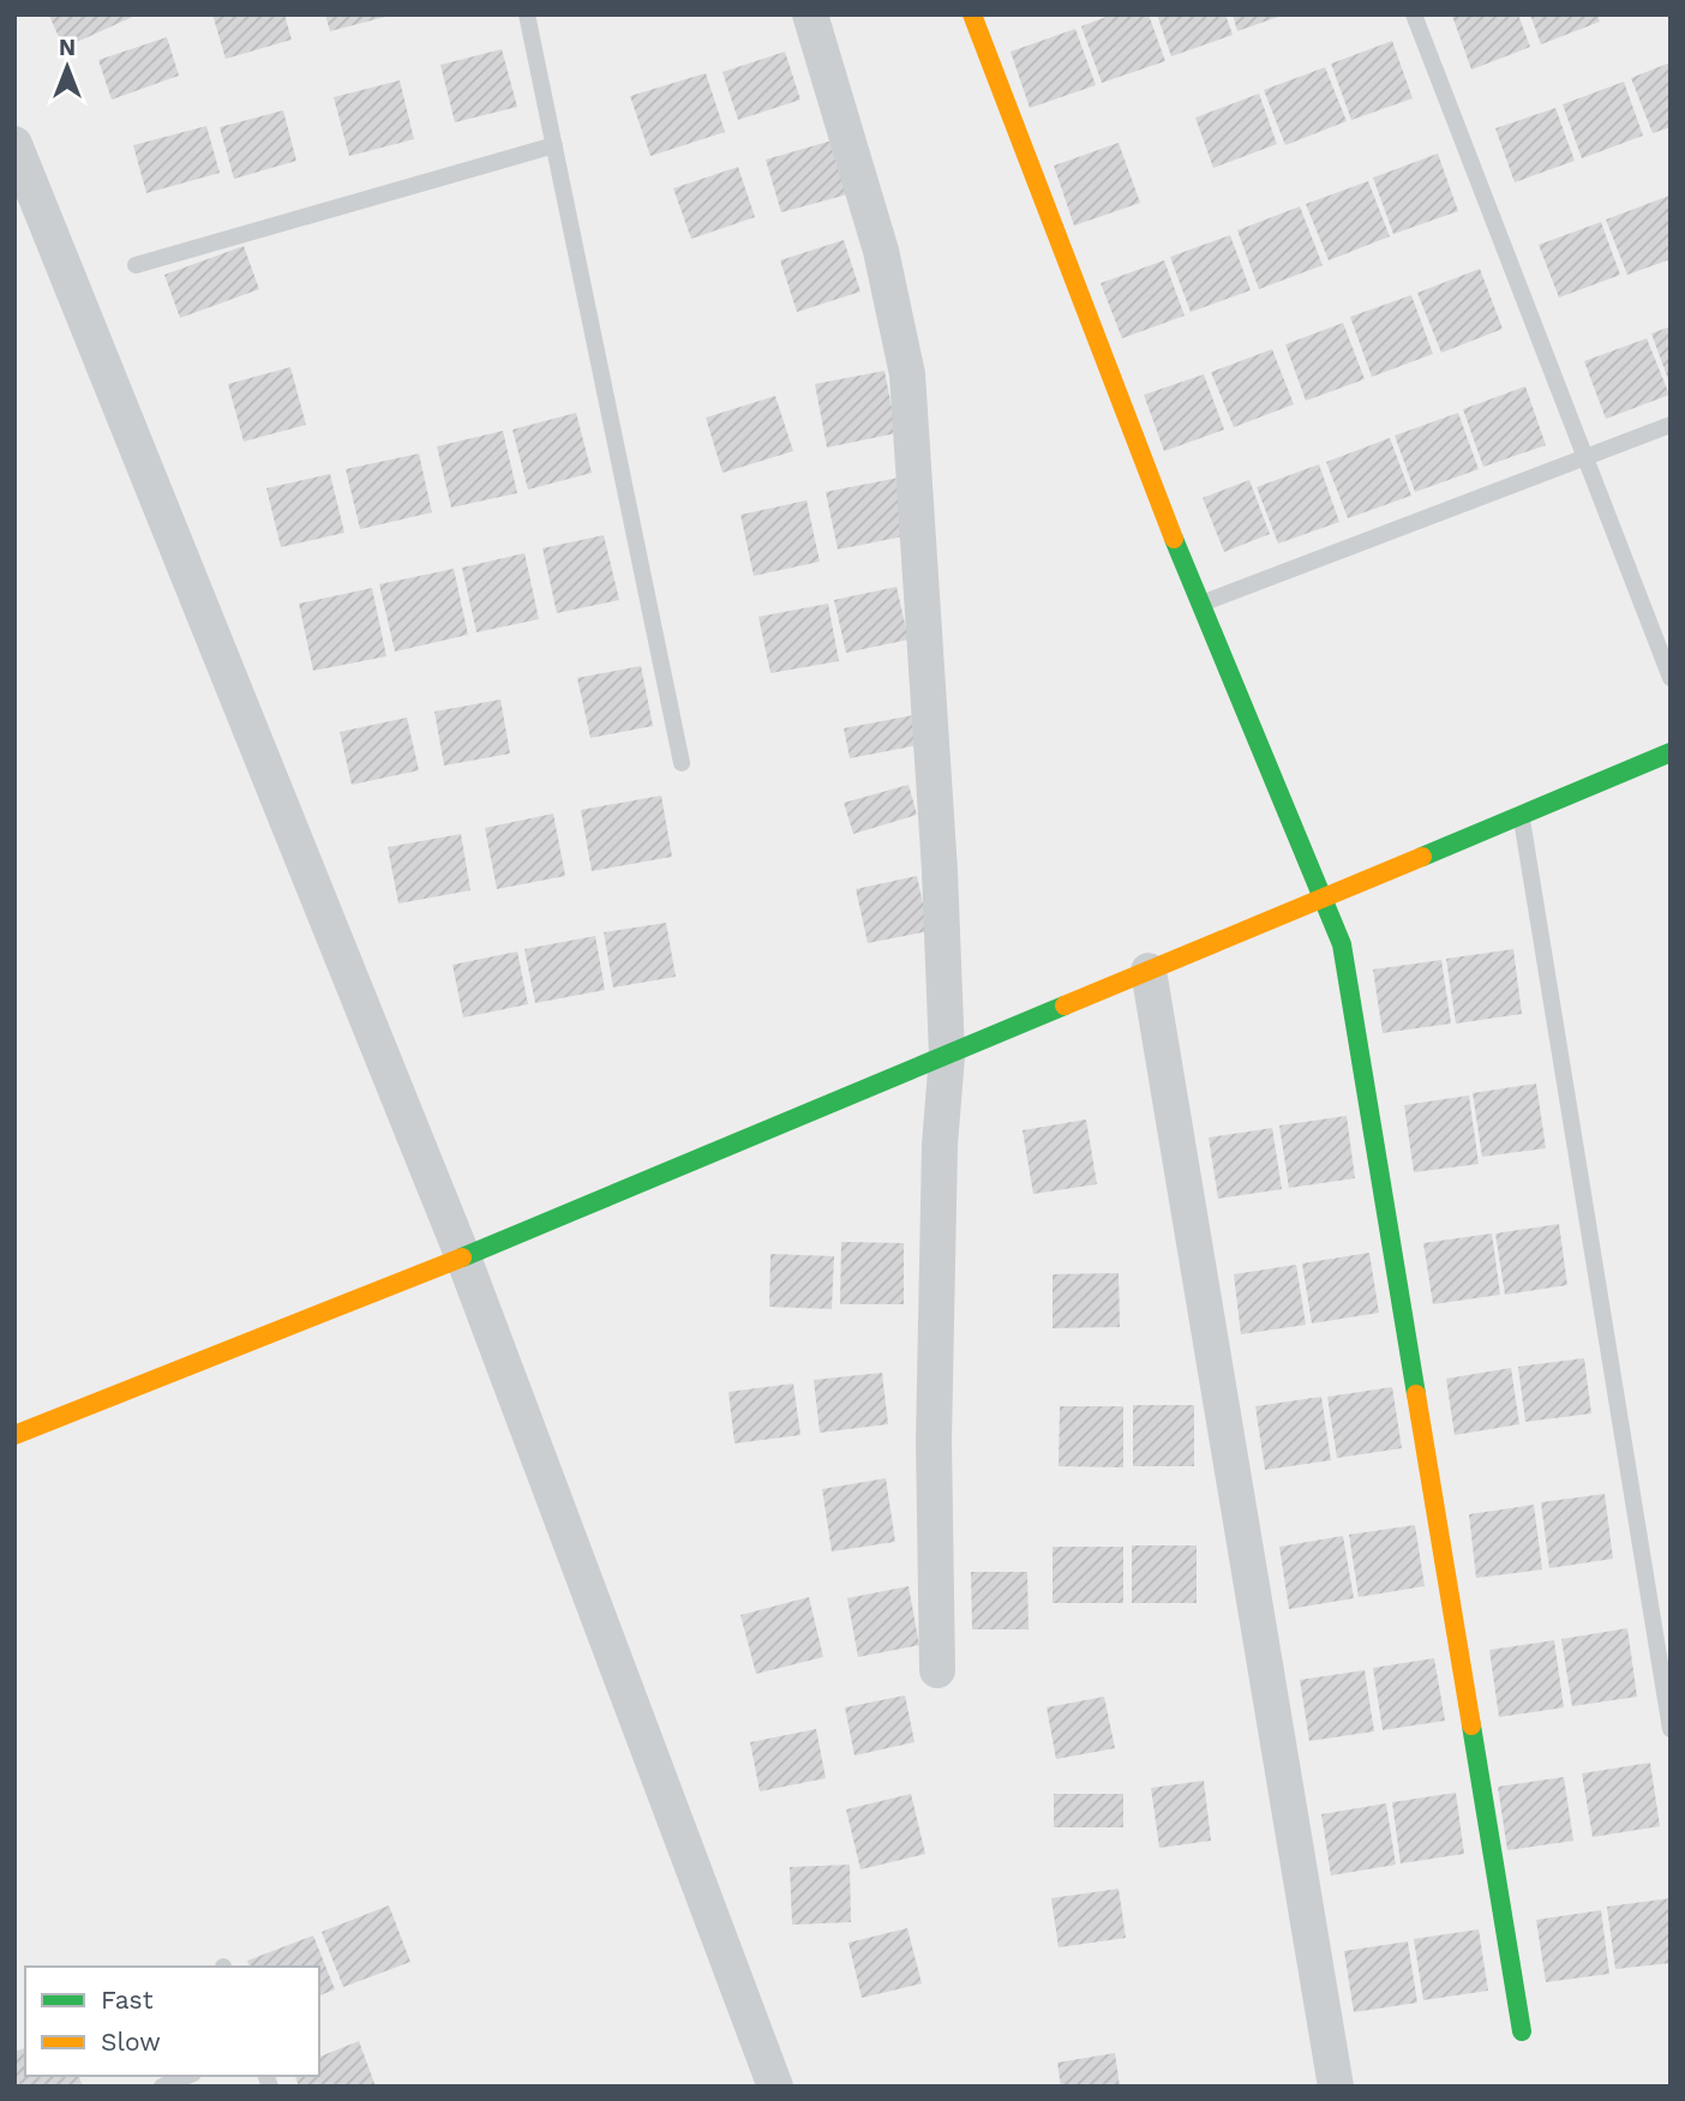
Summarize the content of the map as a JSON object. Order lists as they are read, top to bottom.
{
  "legend": ["Fast", "Slow"],
  "north": "top"
}
